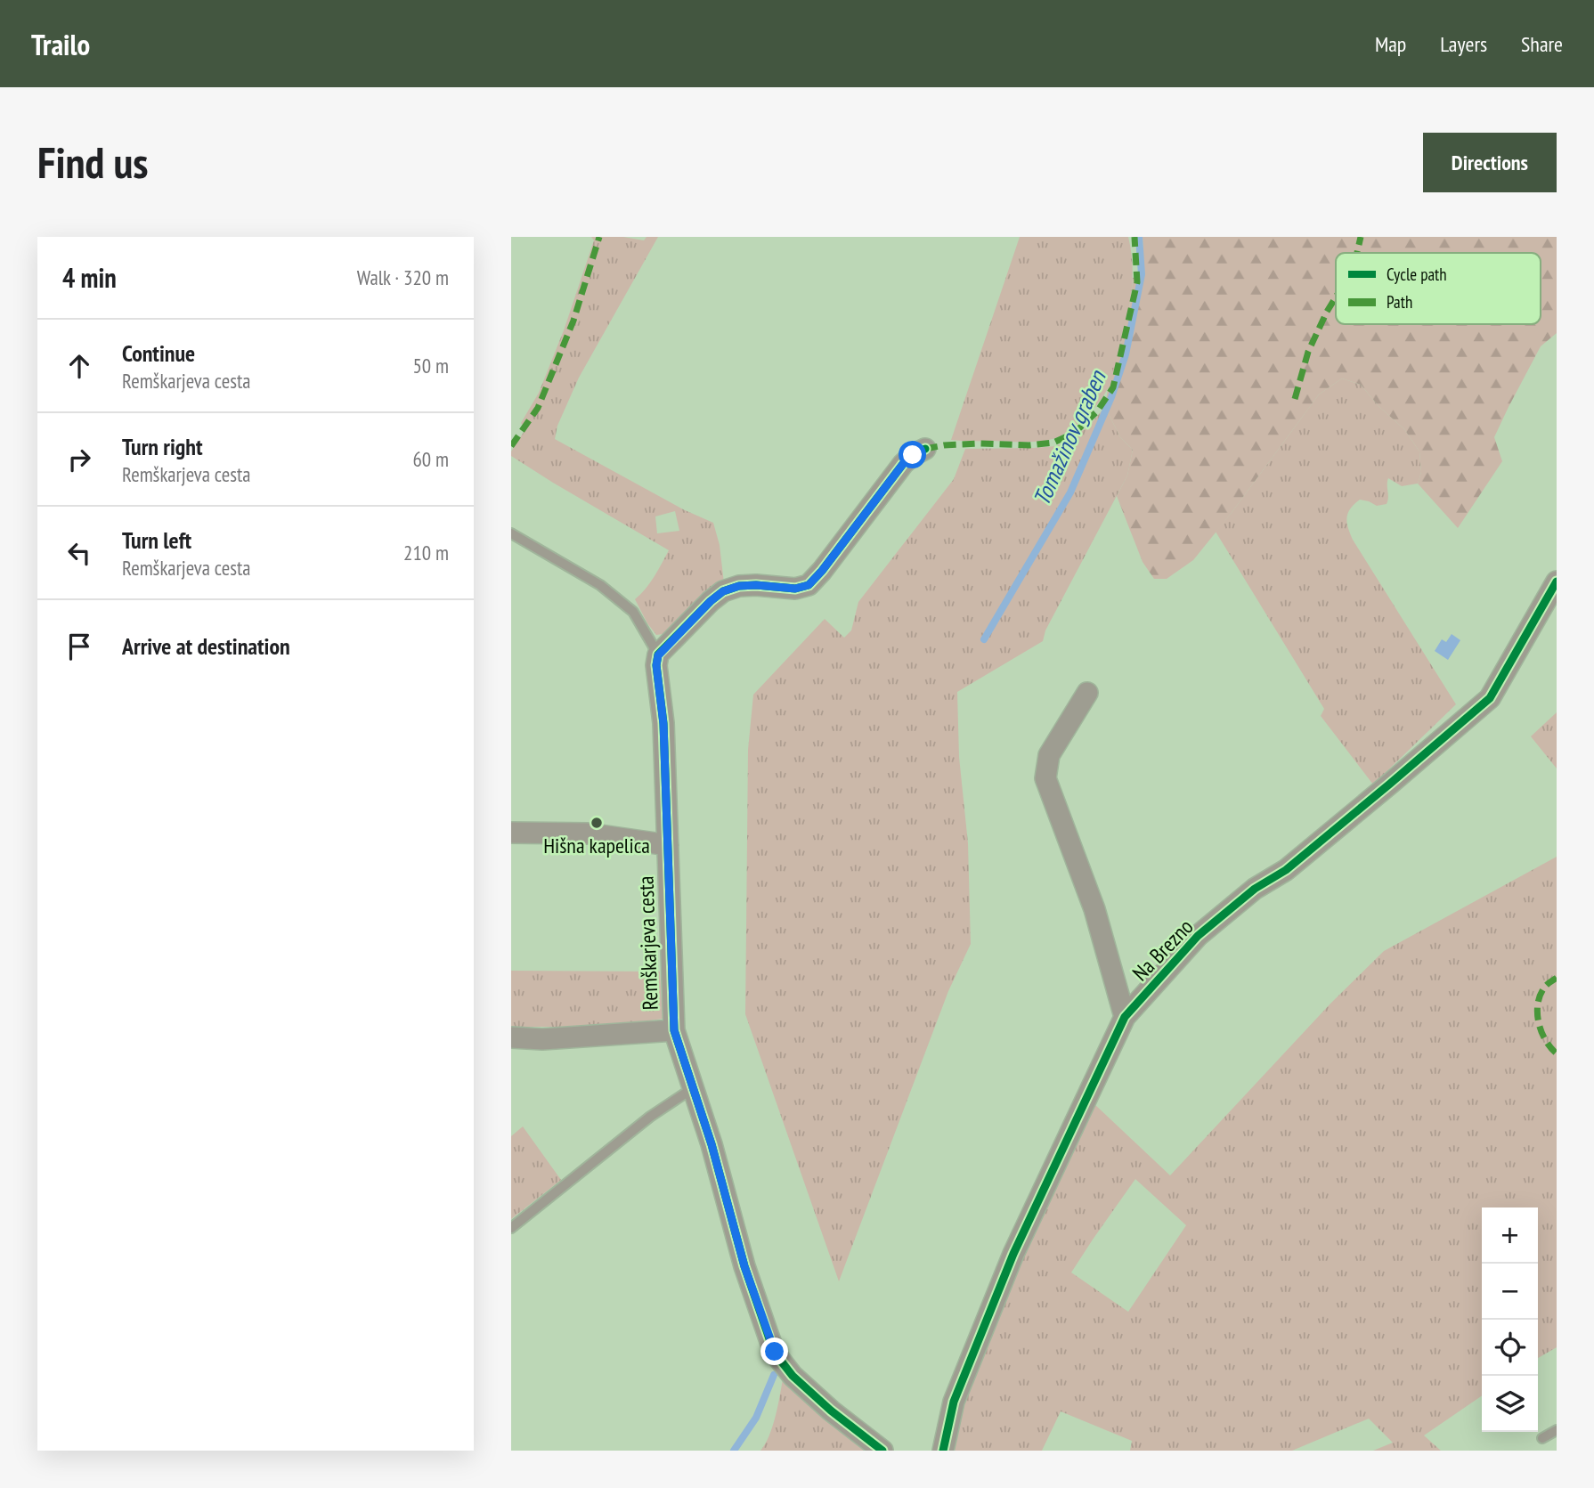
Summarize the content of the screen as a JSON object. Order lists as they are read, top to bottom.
{
  "streets": {
    "street": ["Remškarjeva cesta", "Na Brezno"]
  },
  "water": ["Tomažinov graben"],
  "places": ["Hišna kapelica"],
  "legend": ["Cycle path", "Path"],
  "page": {
    "header": "Trailo",
    "nav": ["Map", "Layers", "Share"],
    "buttons": "Directions",
    "title": "Find us",
    "heading": ["4 min", "Walk · 320 m"],
    "list": [
      ["Continue", "Remškarjeva cesta", "50 m"],
      ["Turn right", "Remškarjeva cesta", "60 m"],
      ["Turn left", "Remškarjeva cesta", "210 m"],
      "Arrive at destination"
    ],
    "map_buttons": ["+", "−"]
  }
}
